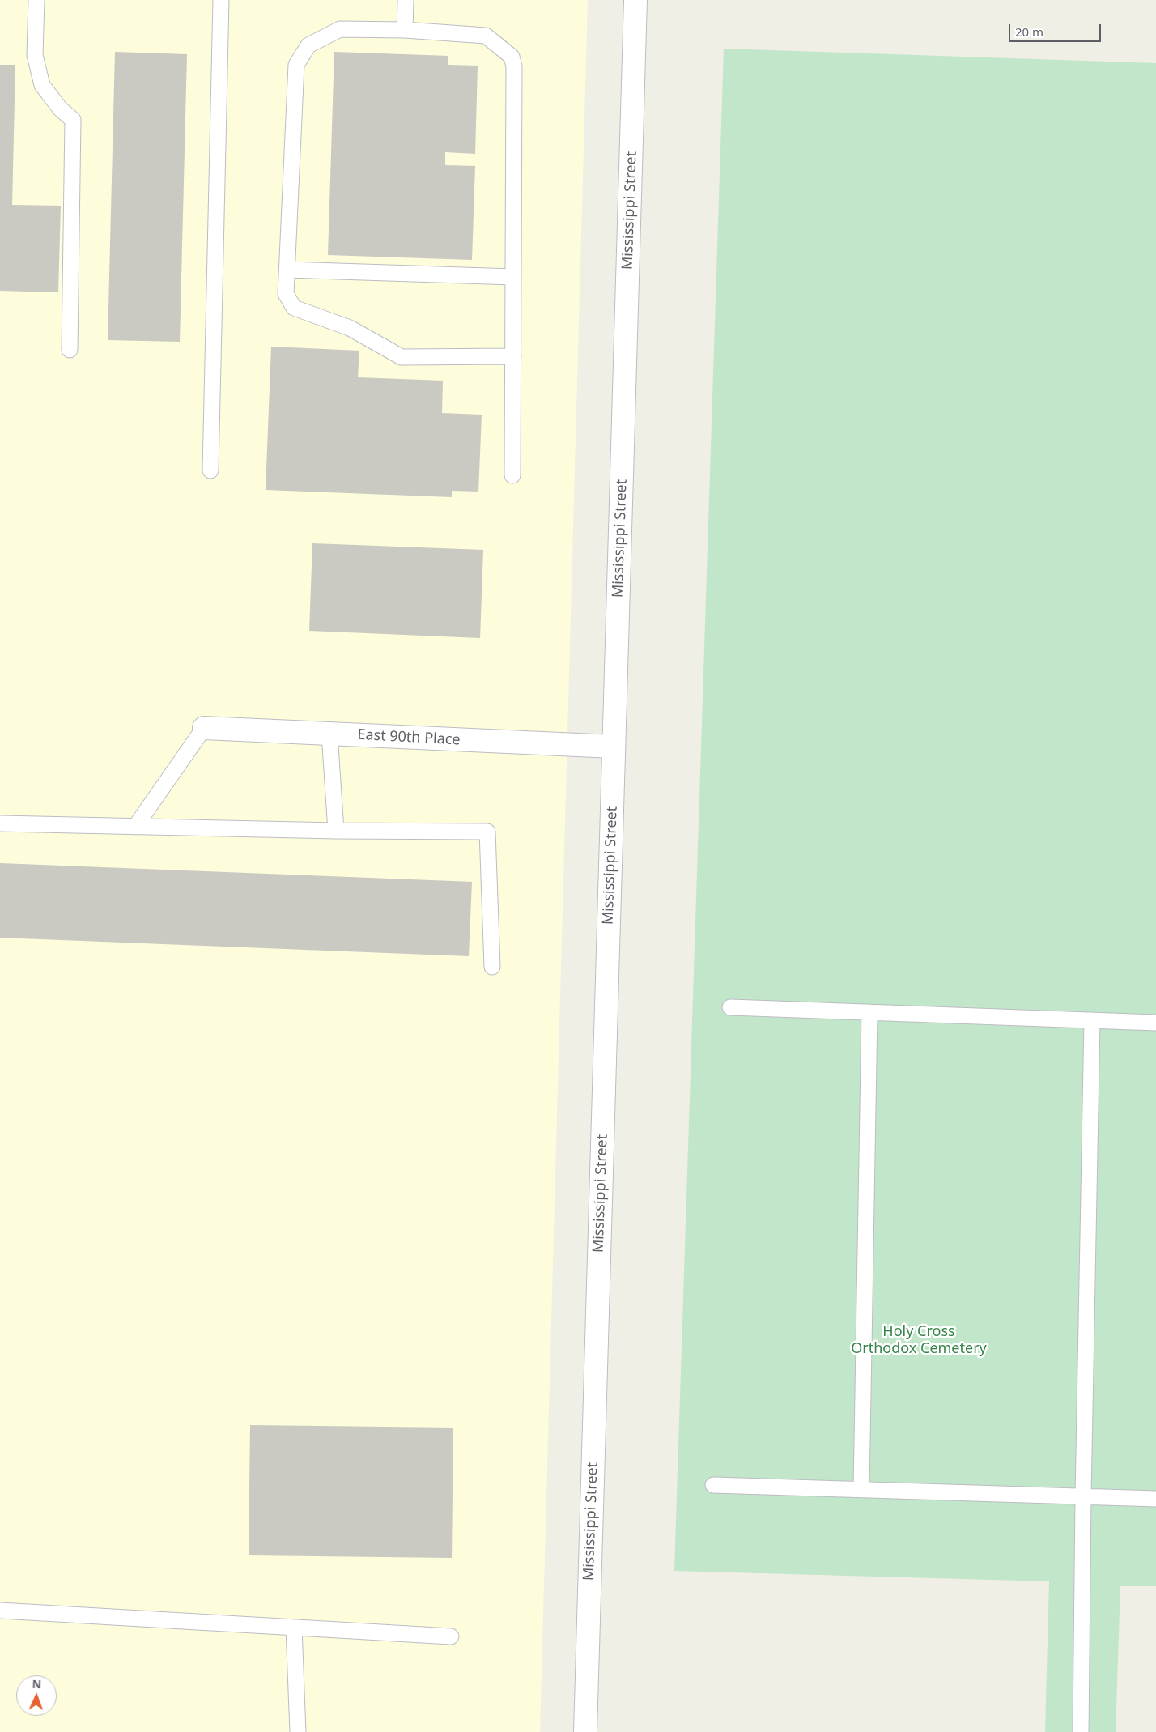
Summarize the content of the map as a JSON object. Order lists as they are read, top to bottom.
{
  "streets": {
    "street": ["Mississippi Street", "East 90th Place"]
  },
  "crossings": [
    ["Mississippi Street", "East 90th Place"]
  ],
  "parks": ["Holy Cross Orthodox Cemetery"],
  "scale_bar": "20 m",
  "north": "top"
}
